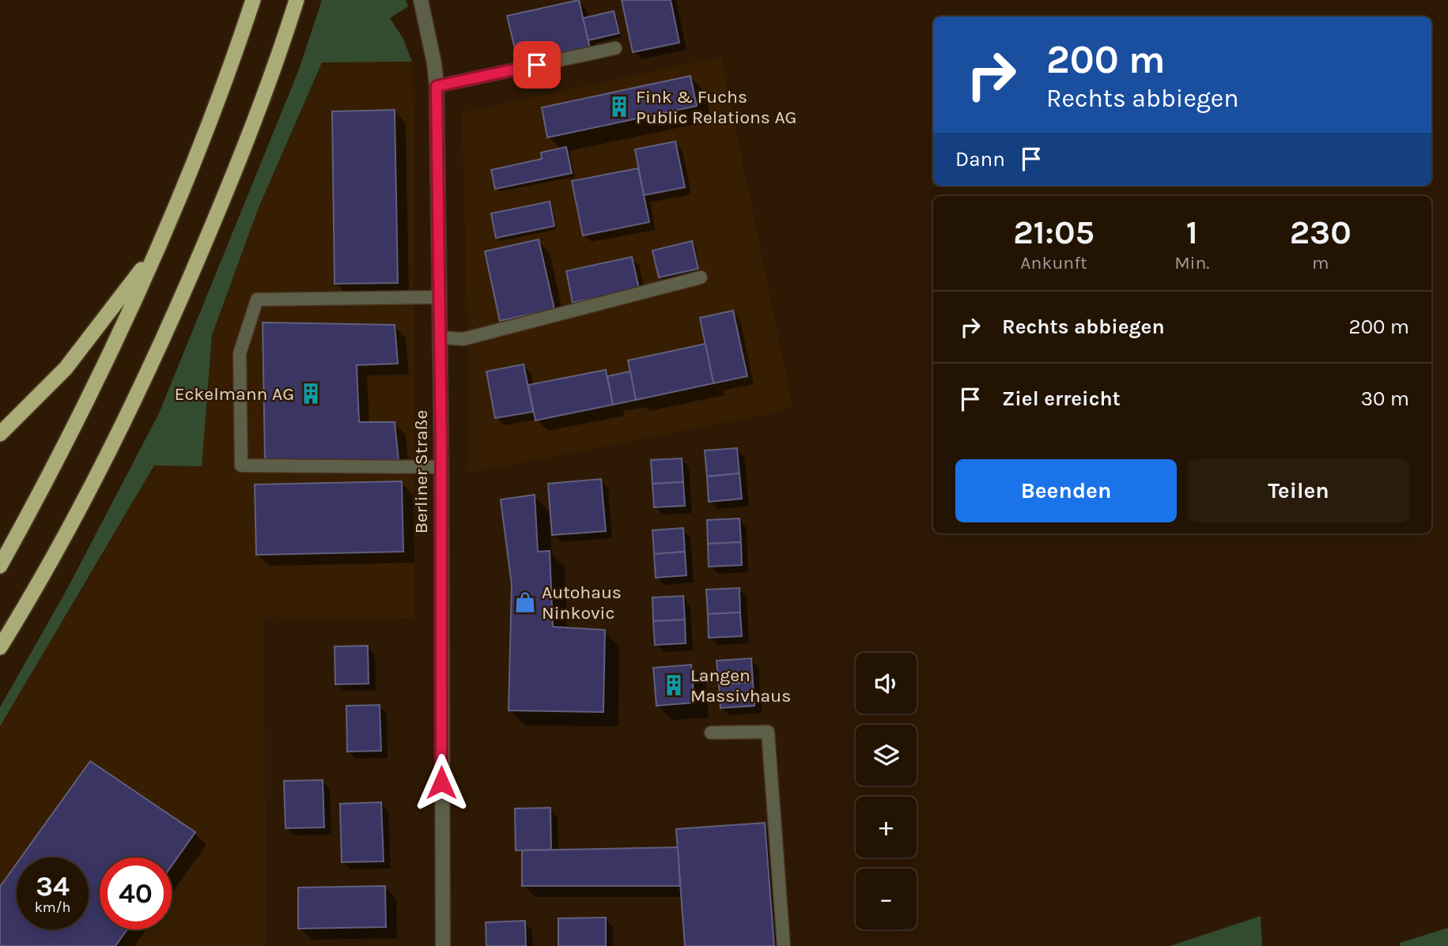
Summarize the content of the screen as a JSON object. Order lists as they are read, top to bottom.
{
  "streets": {
    "street": ["Berliner Straße"]
  },
  "places": {
    "building": ["Fink & Fuchs Public Relations AG", "Eckelmann AG", "Langen Massivhaus"],
    "shop": ["Autohaus Ninkovic"]
  },
  "page": {
    "turn": ["200 m", "Rechts abbiegen"],
    "then": "Dann",
    "eta": [
      "21:05",
      "Ankunft",
      "1",
      "Min.",
      "230",
      "m"
    ],
    "list": [
      {
        "name": "Rechts abbiegen",
        "value": "200 m"
      },
      {
        "name": "Ziel erreicht",
        "value": "30 m"
      }
    ],
    "buttons": ["Beenden", "Teilen"],
    "map_buttons": ["+", "−"],
    "speed": "34 km/h",
    "limit": "40"
  }
}
